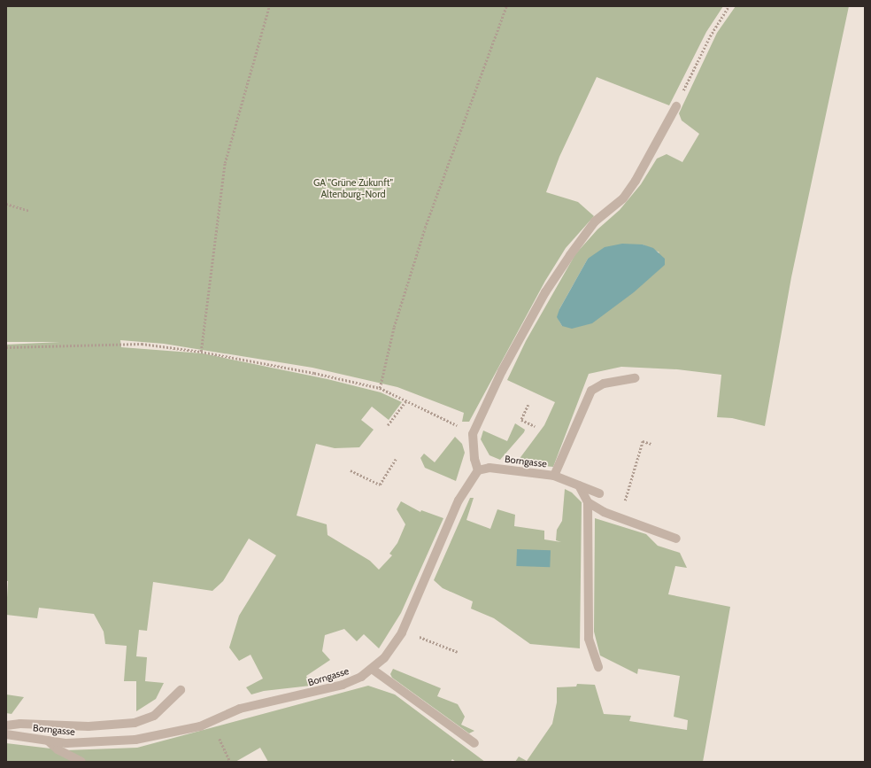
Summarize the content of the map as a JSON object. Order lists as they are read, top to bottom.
{
  "streets": {
    "street": ["Borngasse"]
  },
  "parks": ["GA \"Grüne Zukunft\" Altenburg-Nord"]
}
